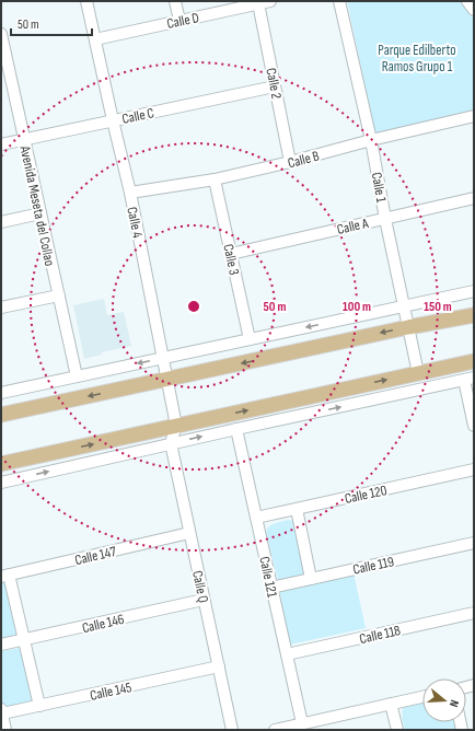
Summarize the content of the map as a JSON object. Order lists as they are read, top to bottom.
{
  "streets": {
    "street": [
      "Calle D",
      "Calle 2",
      "Calle C",
      "Calle B",
      "Calle 1",
      "Avenida Meseta del Collao",
      "Calle 4",
      "Calle A",
      "Calle 3",
      "Calle 120",
      "Calle 147",
      "Calle 119",
      "Calle 121",
      "Calle Q",
      "Calle 146",
      "Calle 118",
      "Calle 145"
    ]
  },
  "crossings": [
    ["Calle D", "Calle 2"],
    ["Calle D", "Calle 4"],
    ["Calle 2", "Calle C"],
    ["Calle 2", "Calle B"],
    ["Calle C", "Avenida Meseta del Collao"],
    ["Calle C", "Calle 4"],
    ["Calle B", "Calle 1"],
    ["Calle B", "Calle 4"],
    ["Calle B", "Calle 3"],
    ["Calle 1", "Calle A"],
    ["Calle 4", "Calle Q"],
    ["Calle A", "Calle 3"],
    ["Calle 120", "Calle 121"],
    ["Calle 147", "Calle Q"],
    ["Calle 119", "Calle 121"],
    ["Calle 121", "Calle 118"],
    ["Calle Q", "Calle 146"],
    ["Calle Q", "Calle 145"]
  ],
  "parks": ["Parque Edilberto Ramos Grupo 1"],
  "scale_bar": "50 m",
  "north": "right",
  "rings": ["50 m", "100 m", "150 m"]
}
